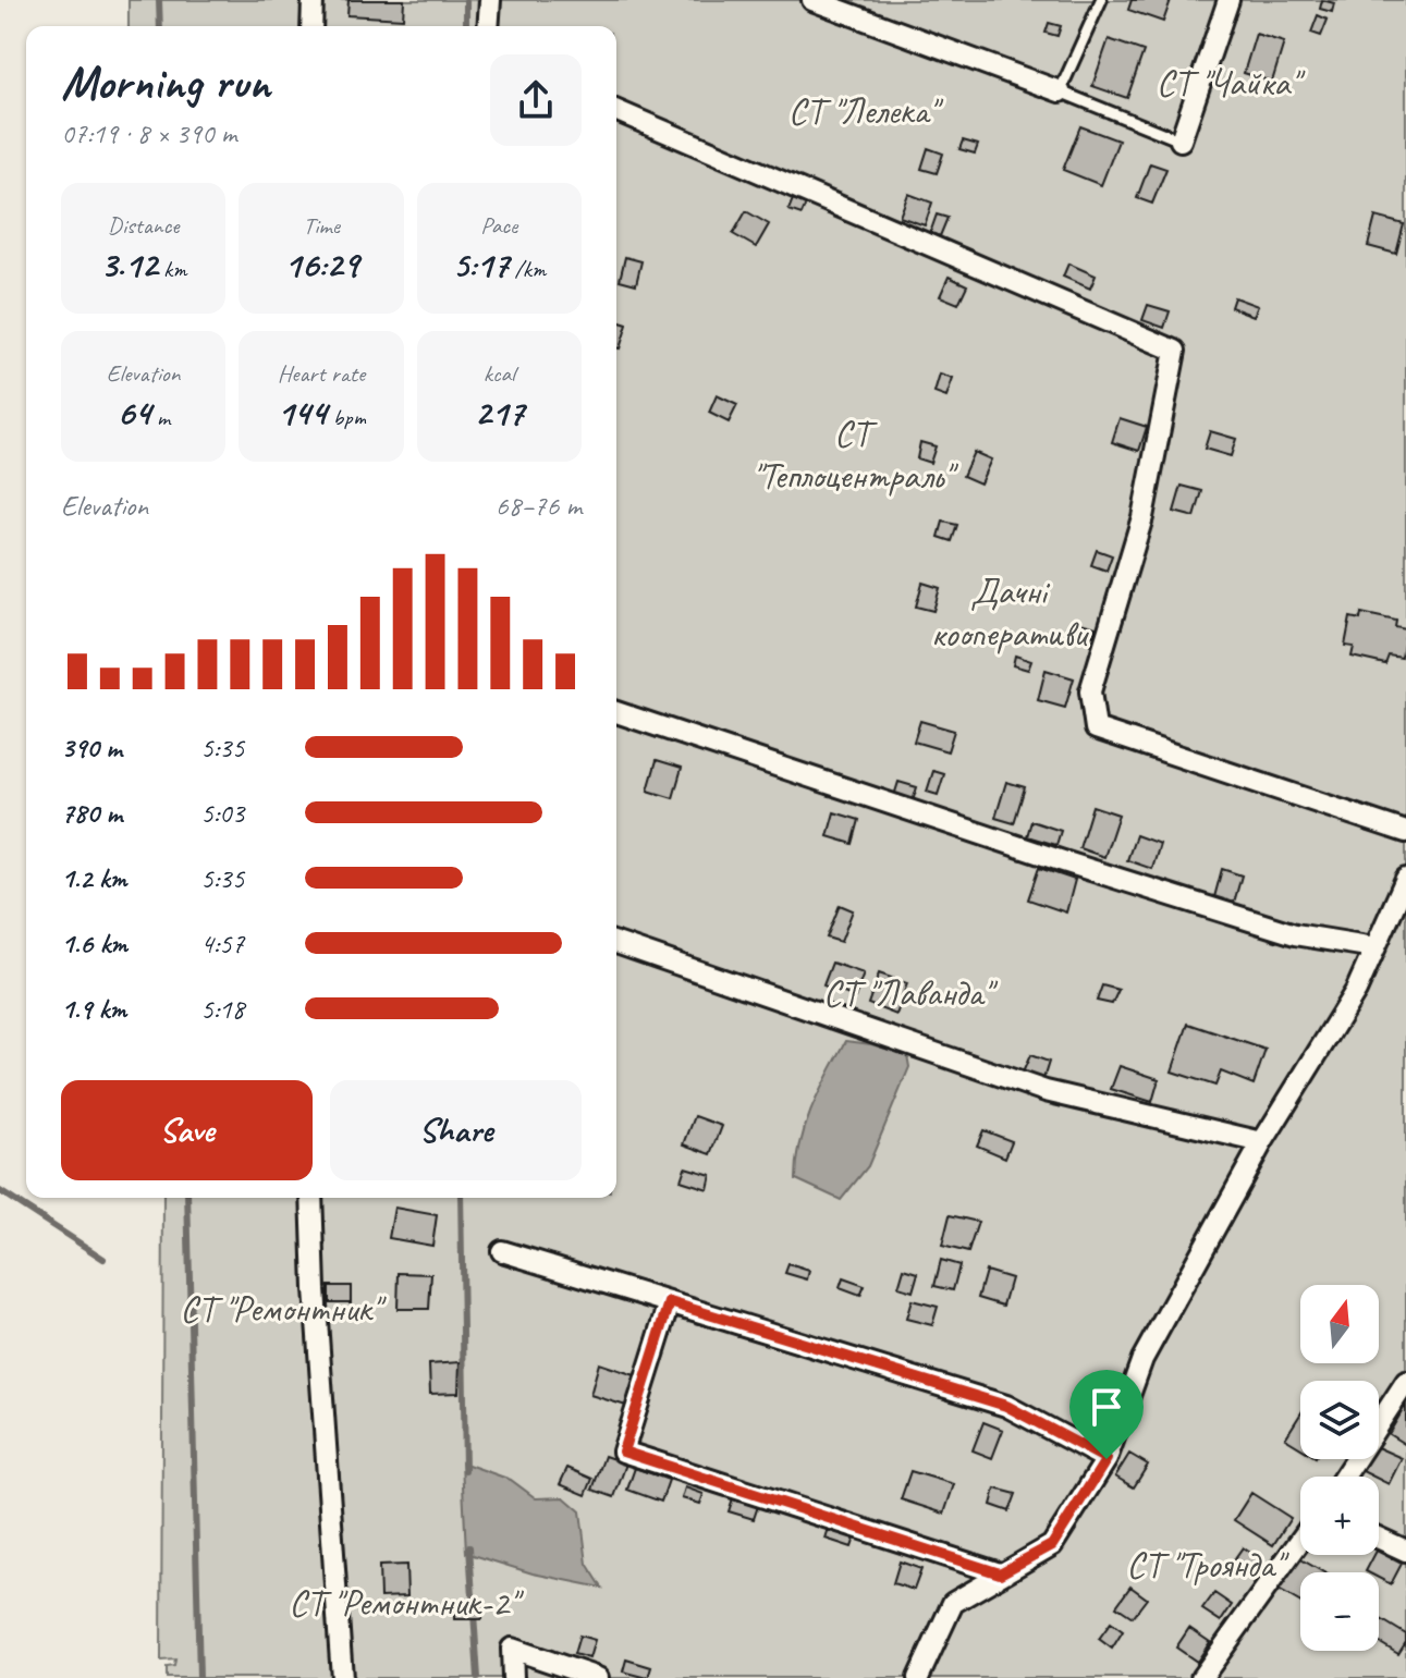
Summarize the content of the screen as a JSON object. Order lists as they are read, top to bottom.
{
  "parks": [
    "СТ \"Чайка\"",
    "СТ \"Лелека\"",
    "СТ \"Теплоцентраль\"",
    "Дачні кооперативи",
    "СТ \"Лаванда\"",
    "СТ \"Ремонтник\"",
    "СТ \"Троянда\"",
    "СТ \"Ремонтник-2\""
  ],
  "north": "top",
  "page": {
    "heading": ["Morning run", "07:19 · 8 × 390 m"],
    "stats": [
      ["Distance", "3.12 km"],
      ["Time", "16:29"],
      ["Pace", "5:17 /km"],
      ["Elevation", "64 m"],
      ["Heart rate", "144 bpm"],
      ["kcal", "217"]
    ],
    "chart": ["Elevation", "68–76 m"],
    "list": [
      {
        "name": "390 m",
        "note": "5:35"
      },
      {
        "name": "780 m",
        "note": "5:03"
      },
      {
        "name": "1.2 km",
        "note": "5:35"
      },
      {
        "name": "1.6 km",
        "note": "4:57"
      },
      {
        "name": "1.9 km",
        "note": "5:18"
      }
    ],
    "buttons": ["Save", "Share"],
    "map_buttons": ["+", "−"]
  }
}
